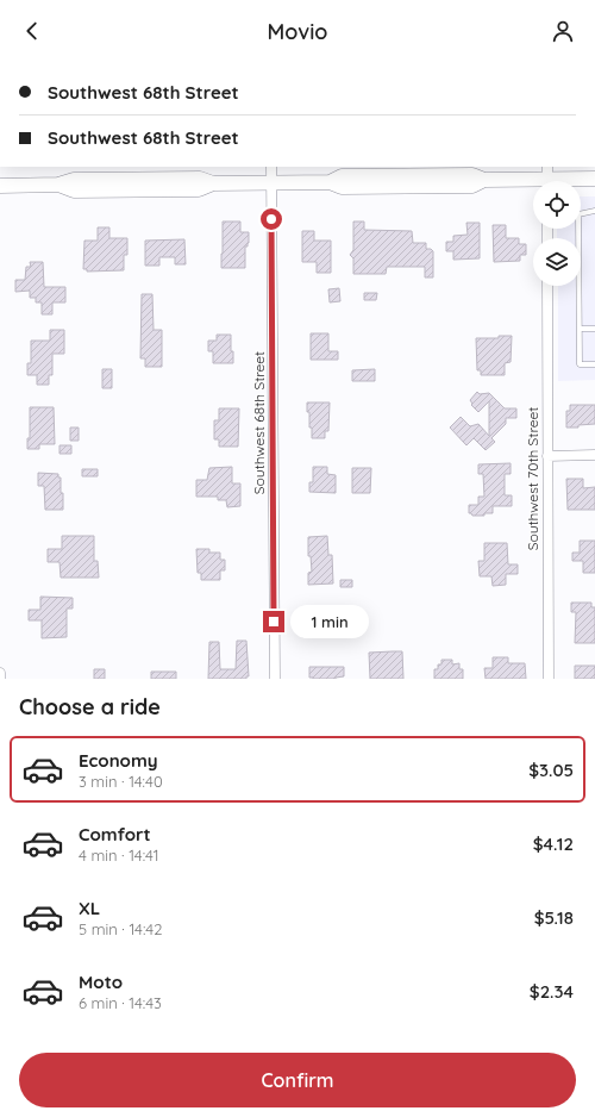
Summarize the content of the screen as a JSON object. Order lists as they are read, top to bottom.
{
  "streets": {
    "street": ["Southwest 68th Street", "Southwest 70th Street"]
  },
  "page": {
    "header": "Movio",
    "banner": ["Southwest 68th Street", "Southwest 68th Street"],
    "bubble": "1 min",
    "heading": "Choose a ride",
    "list": [
      {
        "name": "Economy",
        "note": "3 min · 14:40",
        "value": "$3.05"
      },
      {
        "name": "Comfort",
        "note": "4 min · 14:41",
        "value": "$4.12"
      },
      {
        "name": "XL",
        "note": "5 min · 14:42",
        "value": "$5.18"
      },
      {
        "name": "Moto",
        "note": "6 min · 14:43",
        "value": "$2.34"
      }
    ],
    "buttons": "Confirm"
  }
}
